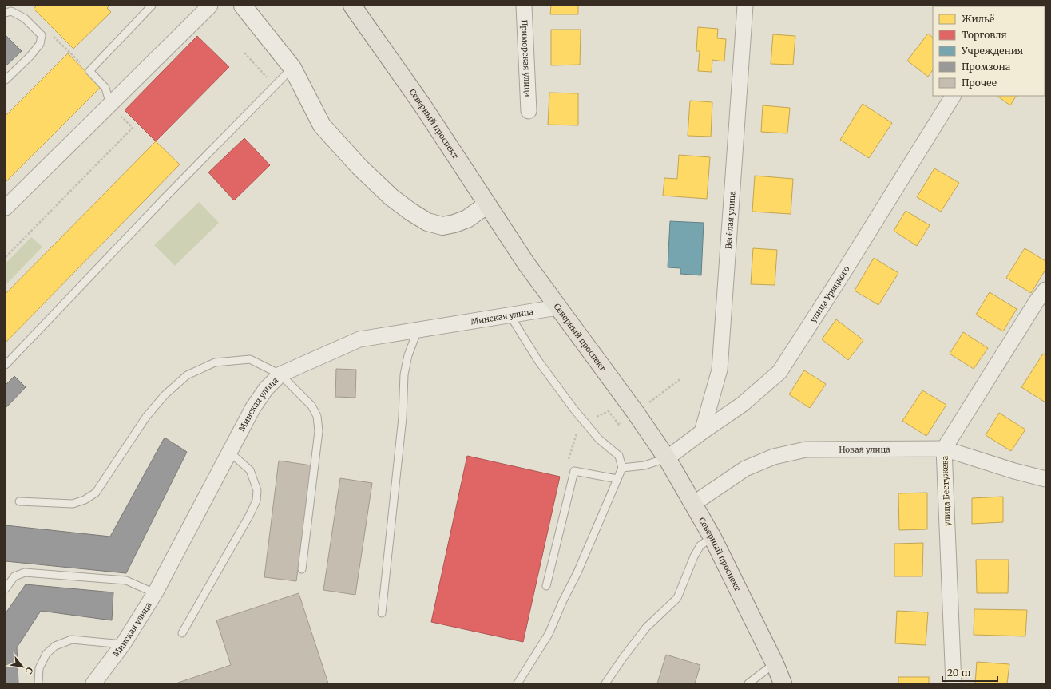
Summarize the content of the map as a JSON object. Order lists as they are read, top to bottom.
{
  "streets": {
    "main road": ["Северный проспект"],
    "street": [
      "Приморская улица",
      "Весёлая улица",
      "улица Урицкого",
      "Минская улица",
      "Новая улица",
      "улица Бестужева"
    ]
  },
  "crossings": [
    ["Северный проспект", "улица Урицкого"],
    ["Северный проспект", "Минская улица"],
    ["Северный проспект", "Новая улица"],
    ["Весёлая улица", "улица Урицкого"],
    ["Новая улица", "улица Бестужева"]
  ],
  "legend": [
    "Жильё",
    "Торговля",
    "Учреждения",
    "Промзона",
    "Прочее"
  ],
  "scale_bar": "20 m",
  "north": "bottom right"
}
